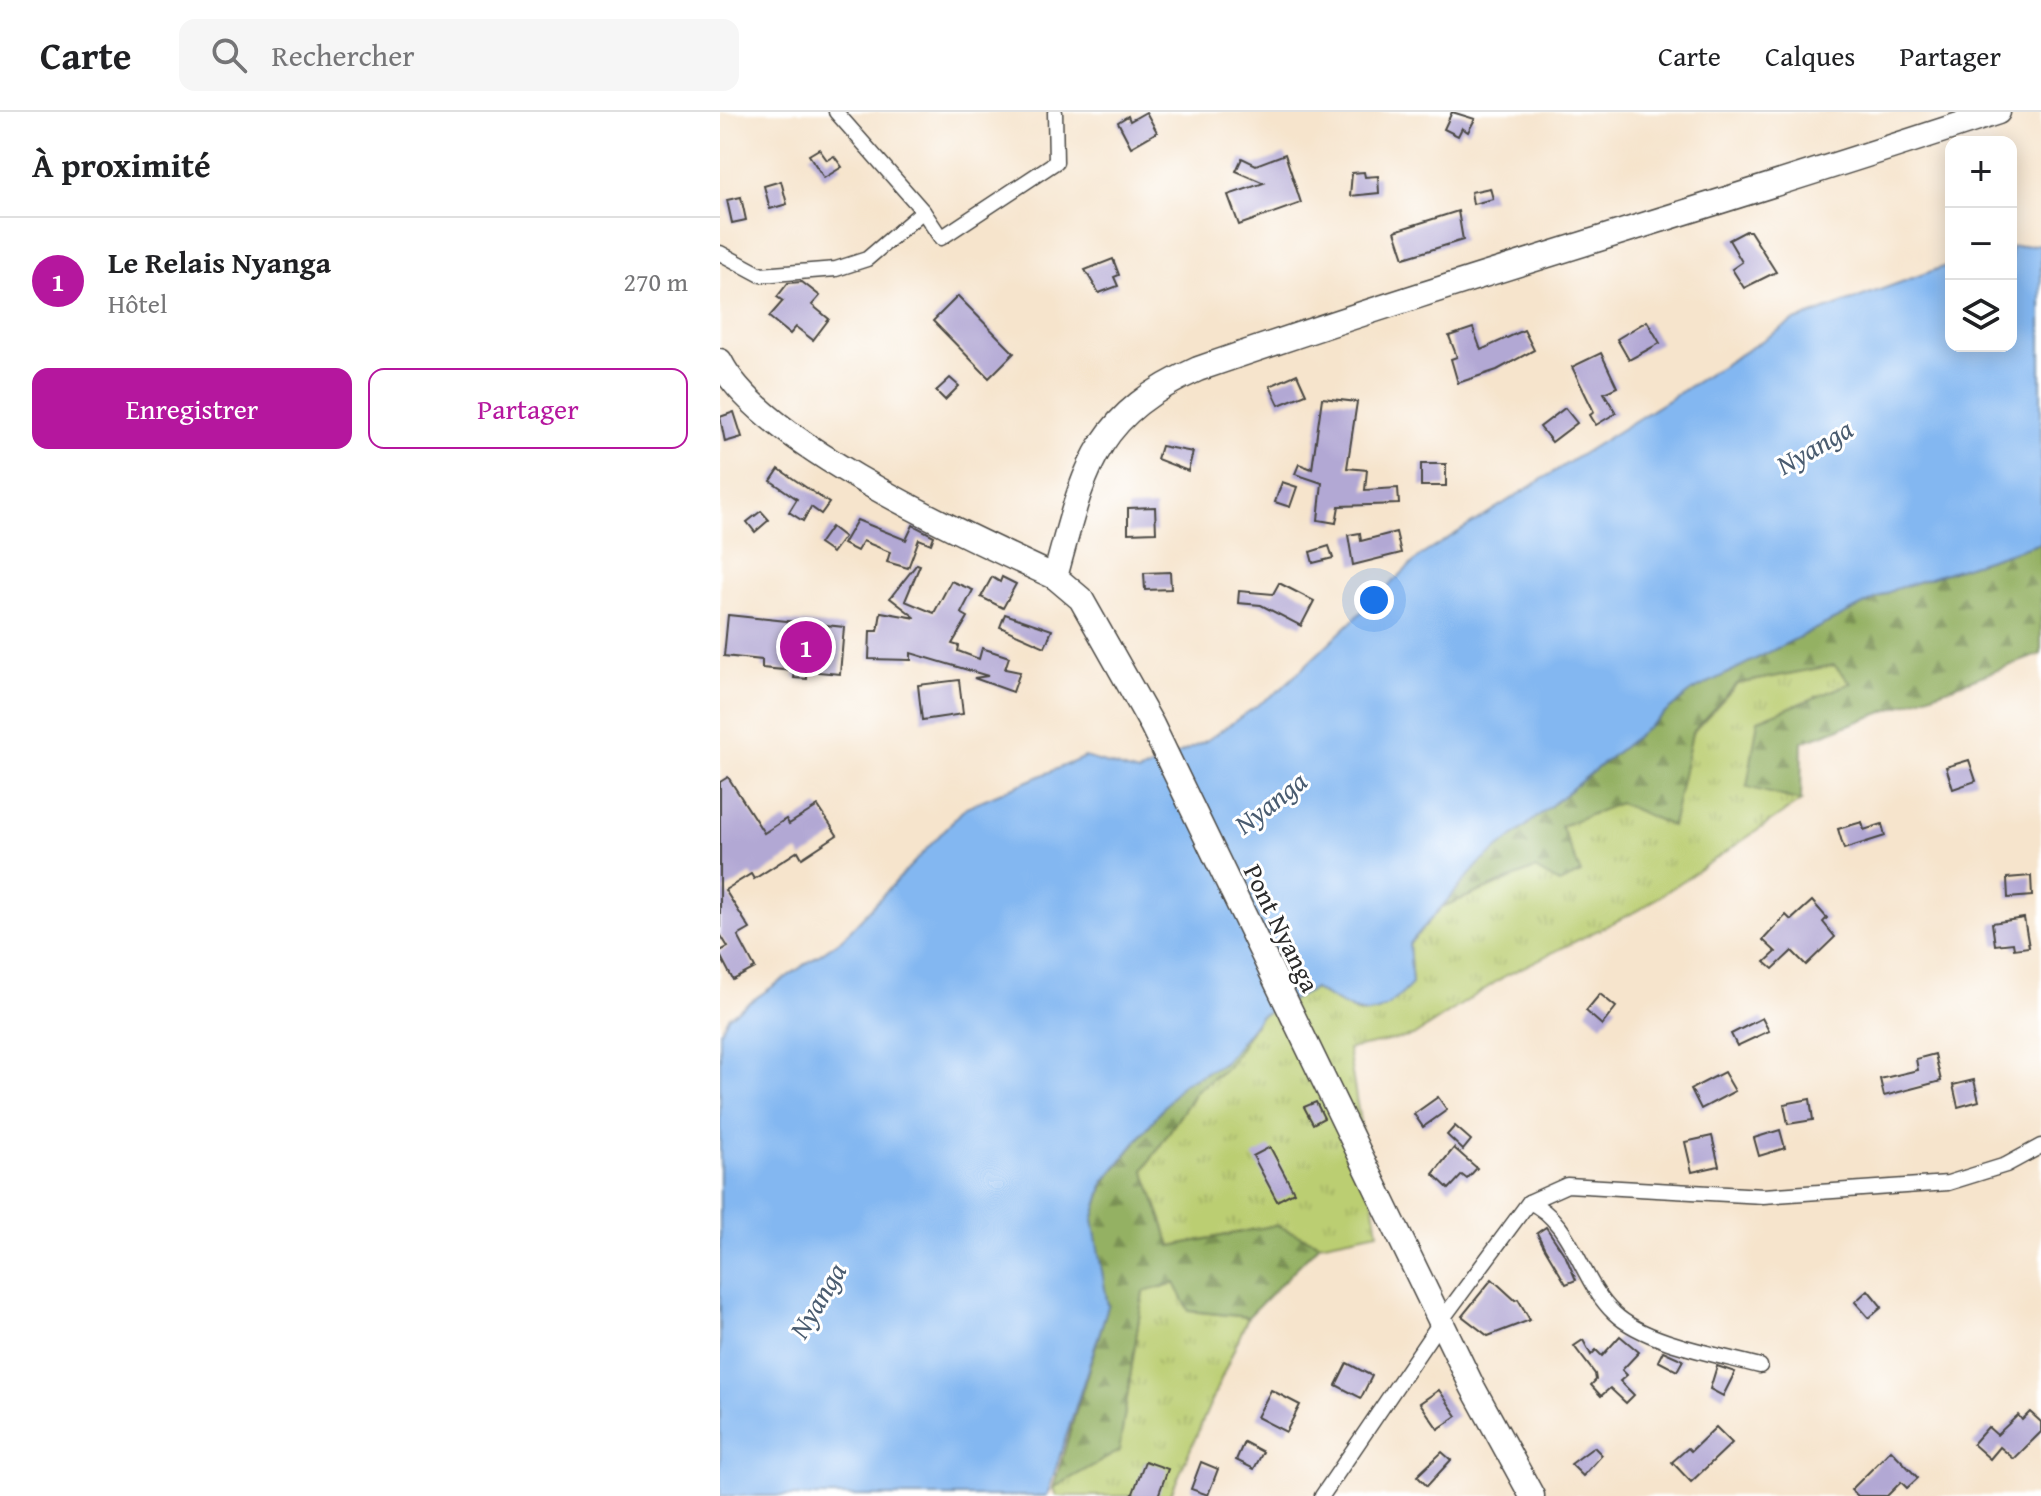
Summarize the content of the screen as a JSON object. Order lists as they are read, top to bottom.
{
  "streets": {
    "main road": ["Pont Nyanga"]
  },
  "water": ["Nyanga"],
  "page": {
    "header": "Carte",
    "search": "Rechercher",
    "nav": ["Carte", "Calques", "Partager"],
    "heading": "À proximité",
    "map_buttons": ["+", "−"],
    "list": [
      {
        "mark": "1",
        "name": "Le Relais Nyanga",
        "note": "Hôtel",
        "value": "270 m"
      }
    ],
    "buttons": ["Enregistrer", "Partager"],
    "pins": "1"
  }
}
